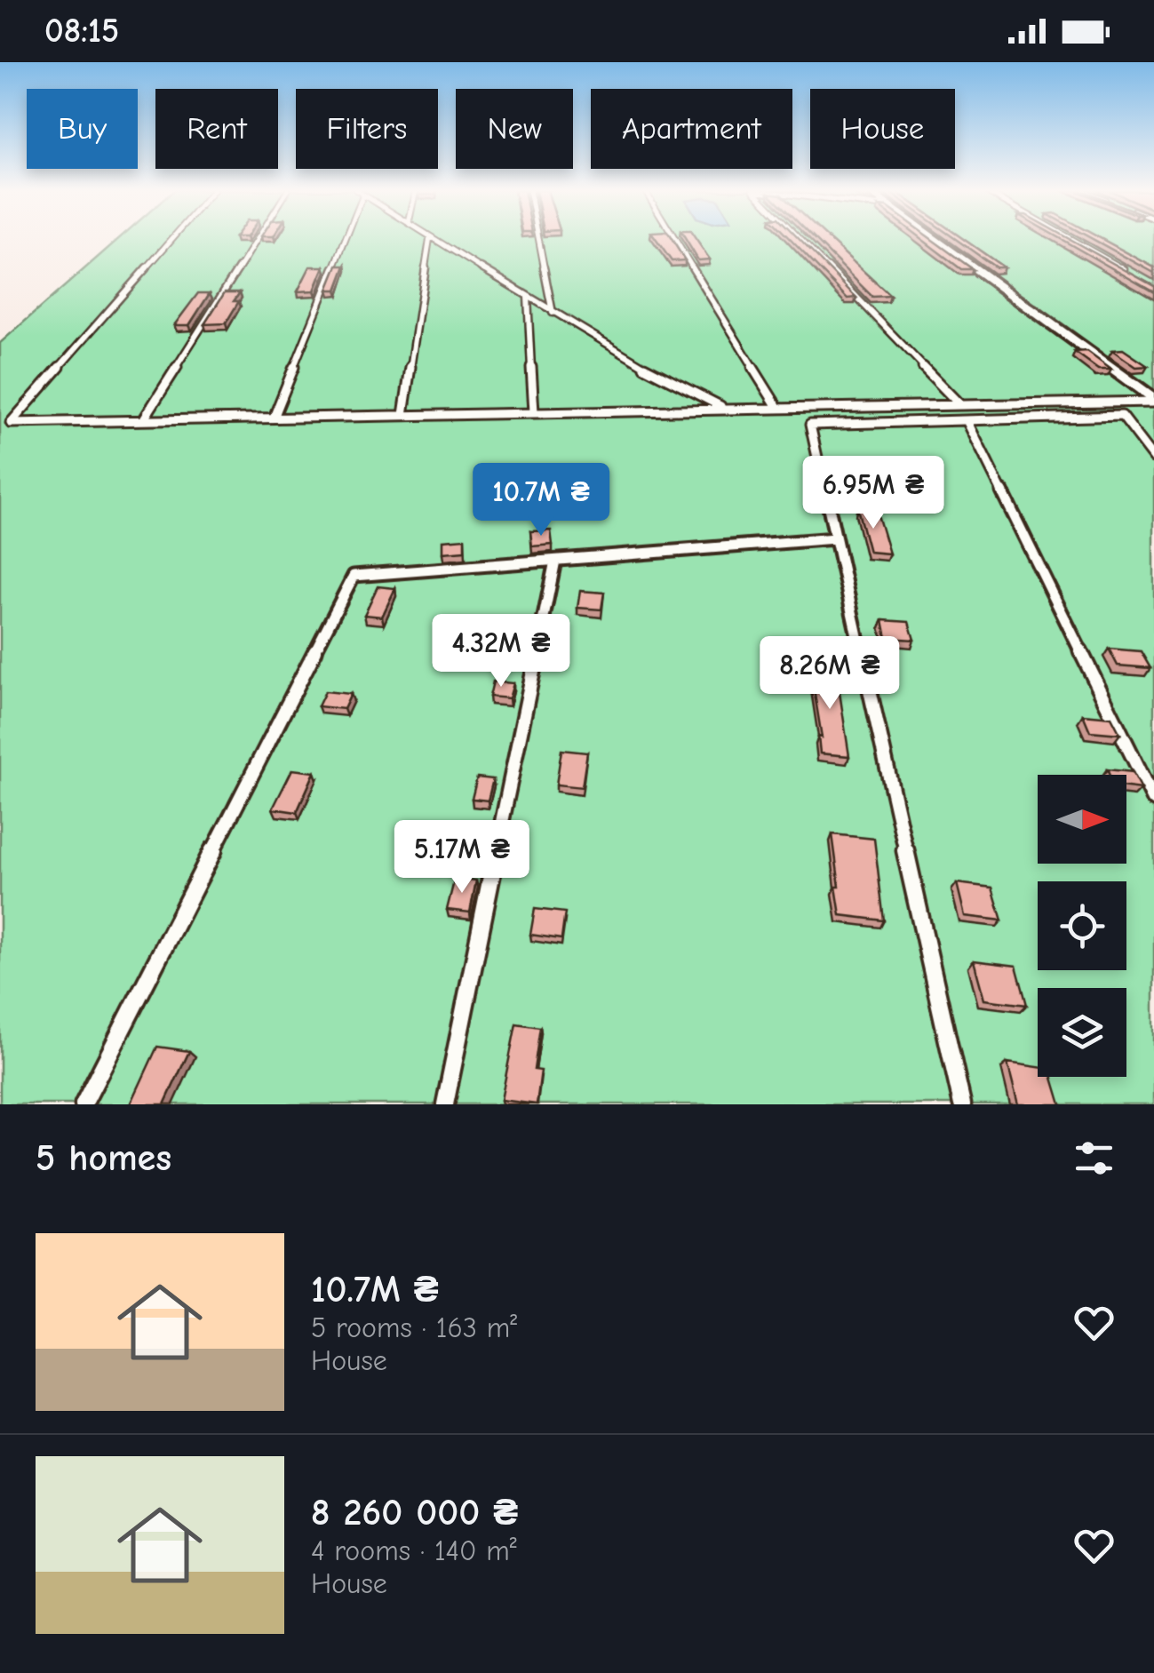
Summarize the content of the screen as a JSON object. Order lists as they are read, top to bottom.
{
  "north": "right",
  "page": {
    "status": "08:15",
    "chip": [
      "Buy",
      "Rent",
      "Filters",
      "New",
      "Apartment",
      "House"
    ],
    "price": [
      "6.95M ₴",
      "10.7M ₴",
      "4.32M ₴",
      "8.26M ₴",
      "5.17M ₴"
    ],
    "heading": "5 homes",
    "list": [
      {
        "name": "10.7M ₴",
        "note": "5 rooms · 163 m² · House"
      },
      {
        "name": "8 260 000 ₴",
        "note": "4 rooms · 140 m² · House"
      }
    ]
  }
}
